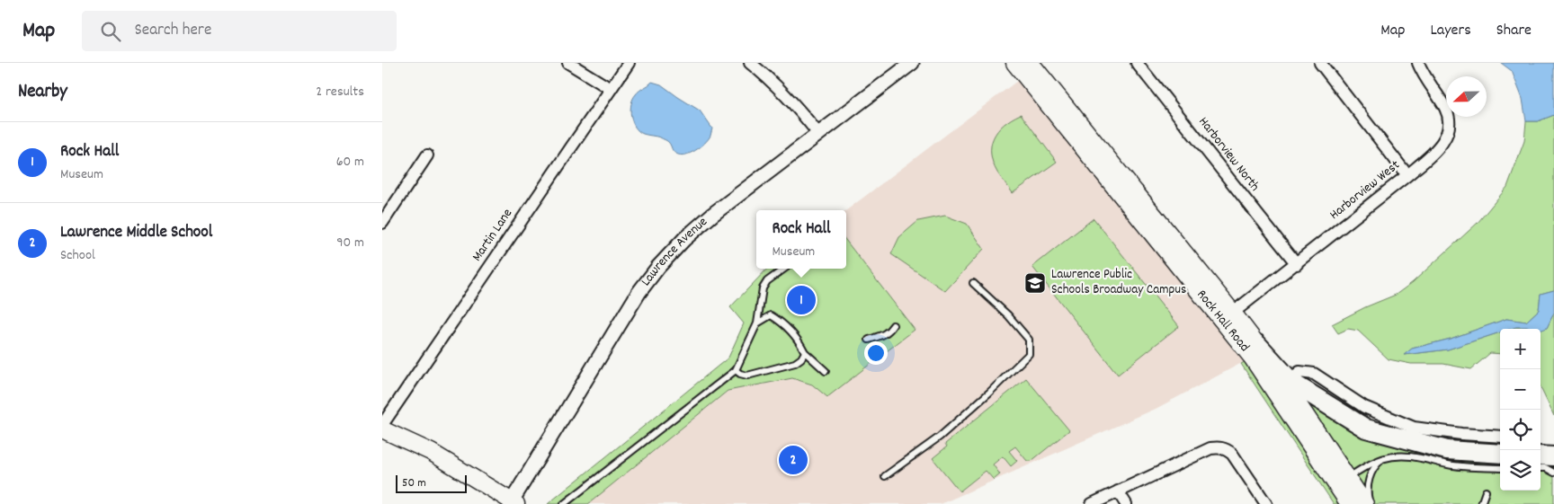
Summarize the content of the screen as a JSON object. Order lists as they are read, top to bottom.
{
  "streets": {
    "main road": ["Rock Hall Road"],
    "street": [
      "Harborview North",
      "Harborview West",
      "Martin Lane",
      "Lawrence Avenue"
    ]
  },
  "crossings": [
    ["Harborview North", "Harborview West"],
    ["Harborview West", "Rock Hall Road"]
  ],
  "places": {
    "school or university": ["Lawrence Public Schools Broadway Campus"]
  },
  "scale_bar": "50 m",
  "north": "left",
  "page": {
    "header": "Map",
    "search": "Search here",
    "nav": ["Map", "Layers", "Share"],
    "heading": ["Nearby", "2 results"],
    "list": [
      {
        "mark": "1",
        "name": "Rock Hall",
        "note": "Museum",
        "value": "60 m"
      },
      {
        "mark": "2",
        "name": "Lawrence Middle School",
        "note": "School",
        "value": "90 m"
      }
    ],
    "popup": ["Rock Hall", "Museum"],
    "pins": ["1", "2"],
    "map_buttons": ["+", "−"],
    "scale": "50 m"
  }
}
